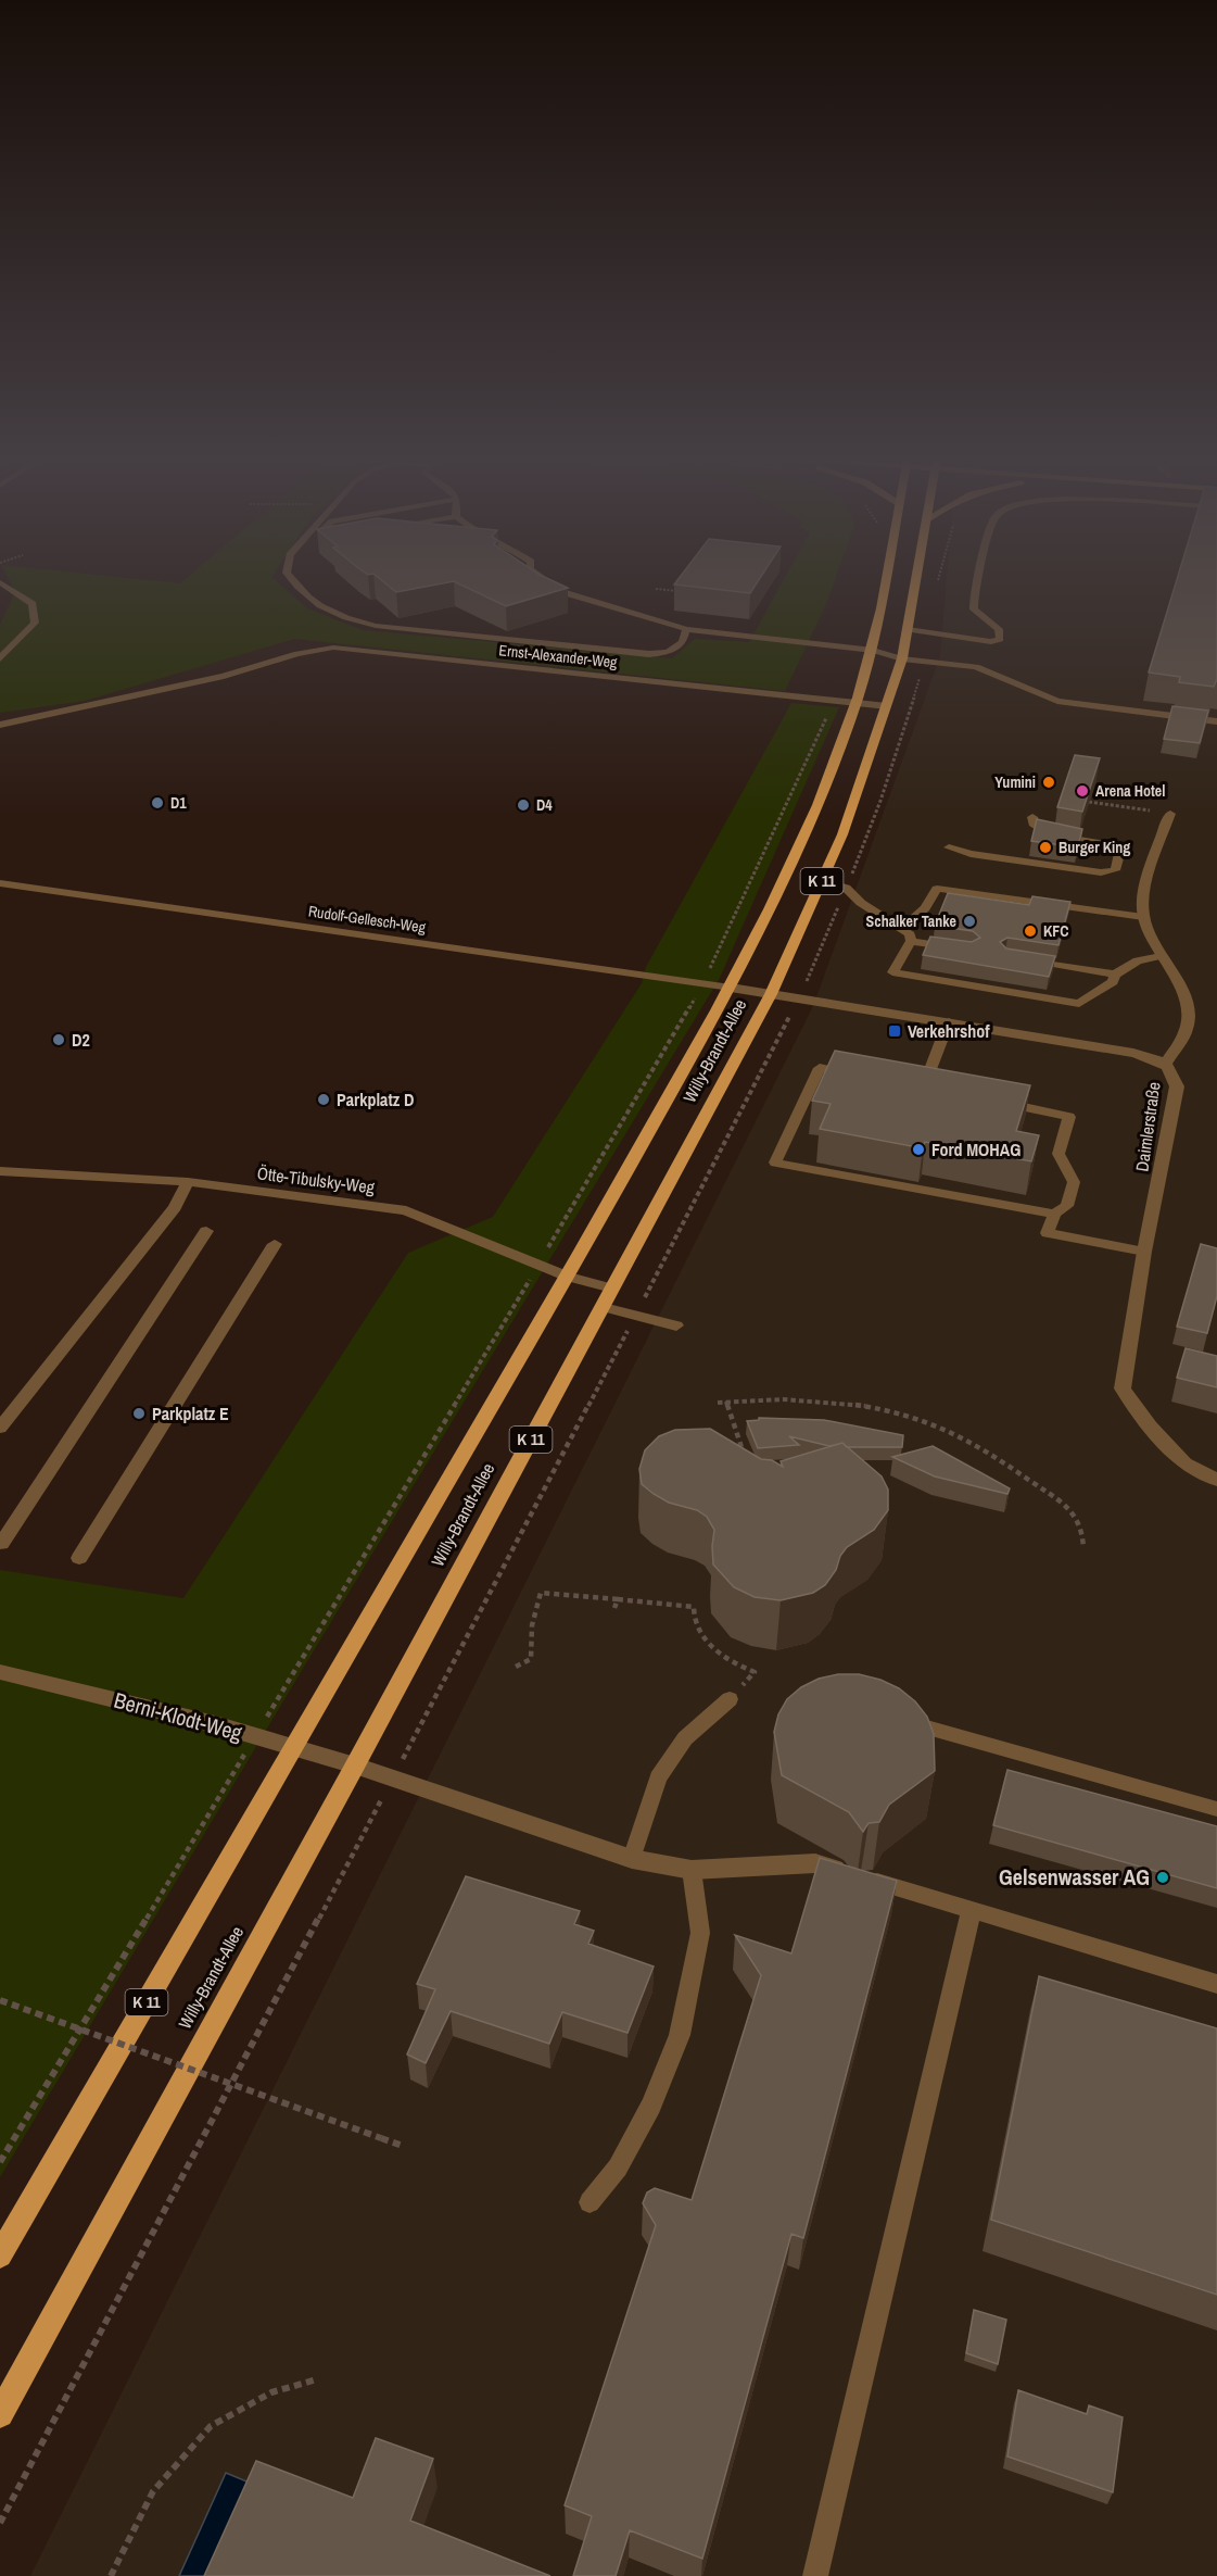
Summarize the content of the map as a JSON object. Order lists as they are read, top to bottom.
{
  "streets": {
    "main road": ["K 11", "Willy-Brandt-Allee"],
    "street": ["Daimlerstraße", "Berni-Klodt-Weg"],
    "lane": ["Ernst-Alexander-Weg", "Rudolf-Gellesch-Weg", "Ötte-Tibulsky-Weg"]
  },
  "crossings": [
    ["Ernst-Alexander-Weg", "Willy-Brandt-Allee"],
    ["Rudolf-Gellesch-Weg", "Willy-Brandt-Allee"],
    ["Rudolf-Gellesch-Weg", "Daimlerstraße"],
    ["Willy-Brandt-Allee", "Daimlerstraße"],
    ["Willy-Brandt-Allee", "Ötte-Tibulsky-Weg"],
    ["Willy-Brandt-Allee", "Berni-Klodt-Weg"]
  ],
  "places": {
    "other": [
      "Yumini",
      "Arena Hotel",
      "D1",
      "D4",
      "Burger King",
      "Schalker Tanke",
      "KFC",
      "D2",
      "Parkplatz D",
      "Ford MOHAG",
      "Parkplatz E",
      "Gelsenwasser AG"
    ],
    "transit": ["Verkehrshof"]
  }
}
